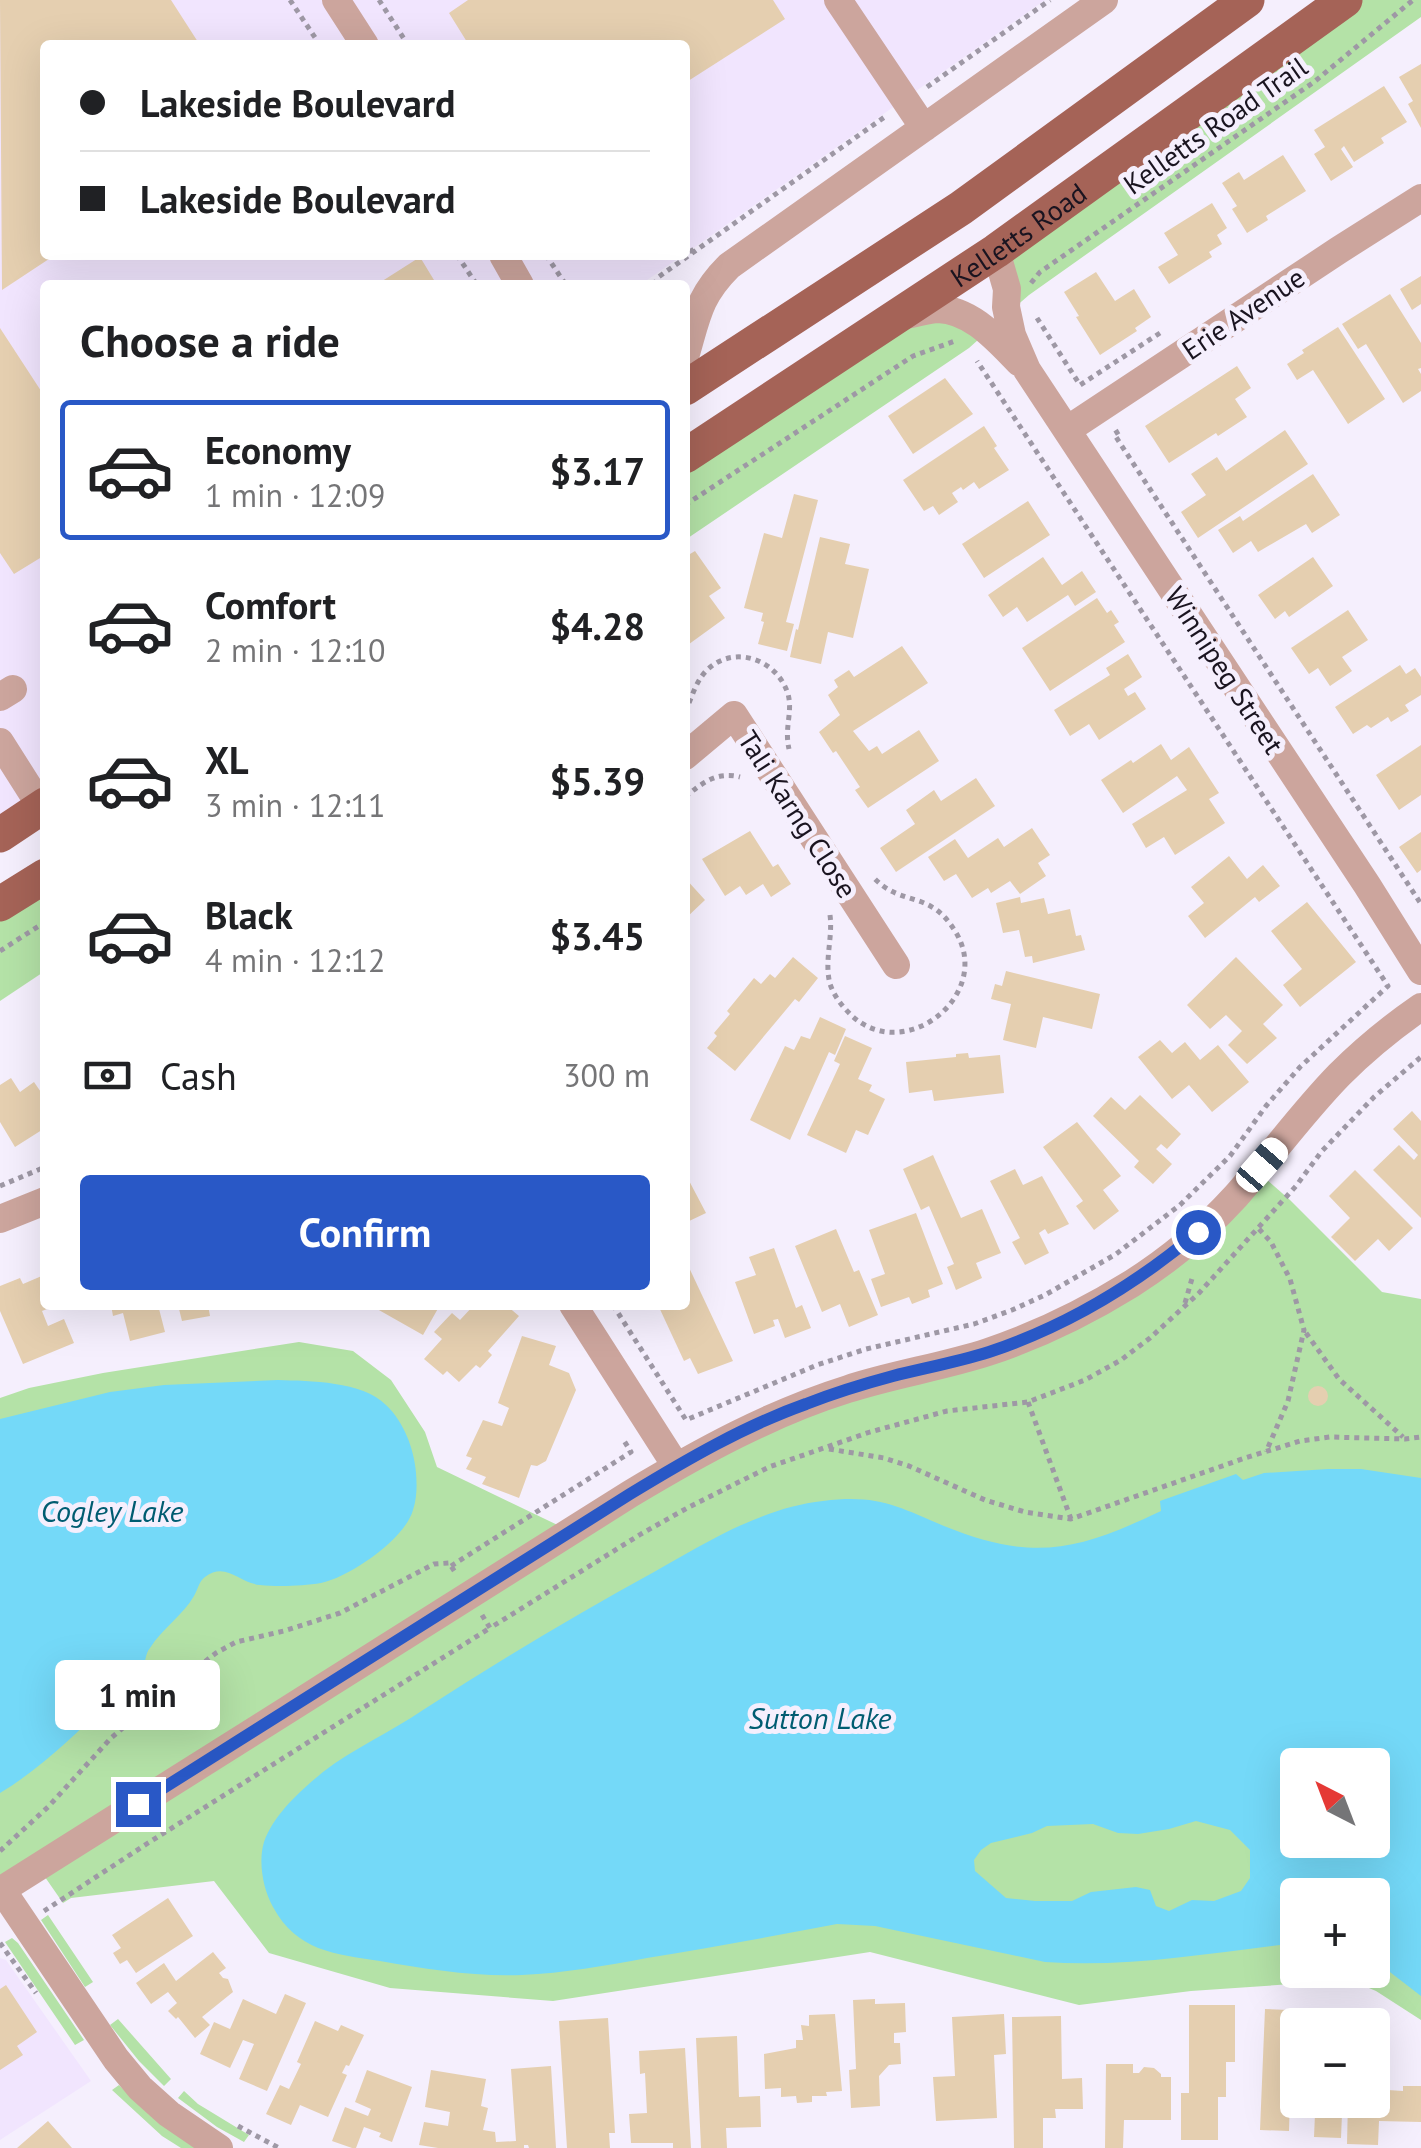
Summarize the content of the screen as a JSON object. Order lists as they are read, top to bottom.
{
  "streets": {
    "main road": ["Kelletts Road"],
    "street": ["Erie Avenue", "Winnipeg Street", "Tali Karng Close"],
    "path": ["Kelletts Road Trail"]
  },
  "crossings": [
    ["Kelletts Road Trail", "Winnipeg Street"],
    ["Kelletts Road", "Winnipeg Street"],
    ["Erie Avenue", "Winnipeg Street"]
  ],
  "water": ["Cogley Lake", "Sutton Lake"],
  "north": "top left",
  "page": {
    "banner": ["Lakeside Boulevard", "Lakeside Boulevard"],
    "heading": "Choose a ride",
    "list": [
      {
        "name": "Economy",
        "note": "1 min · 12:09",
        "value": "$3.17"
      },
      {
        "name": "Comfort",
        "note": "2 min · 12:10",
        "value": "$4.28"
      },
      {
        "name": "XL",
        "note": "3 min · 12:11",
        "value": "$5.39"
      },
      {
        "name": "Black",
        "note": "4 min · 12:12",
        "value": "$3.45"
      }
    ],
    "pay": ["Cash", "300 m"],
    "buttons": "Confirm",
    "bubble": "1 min",
    "map_buttons": ["+", "−"]
  }
}
